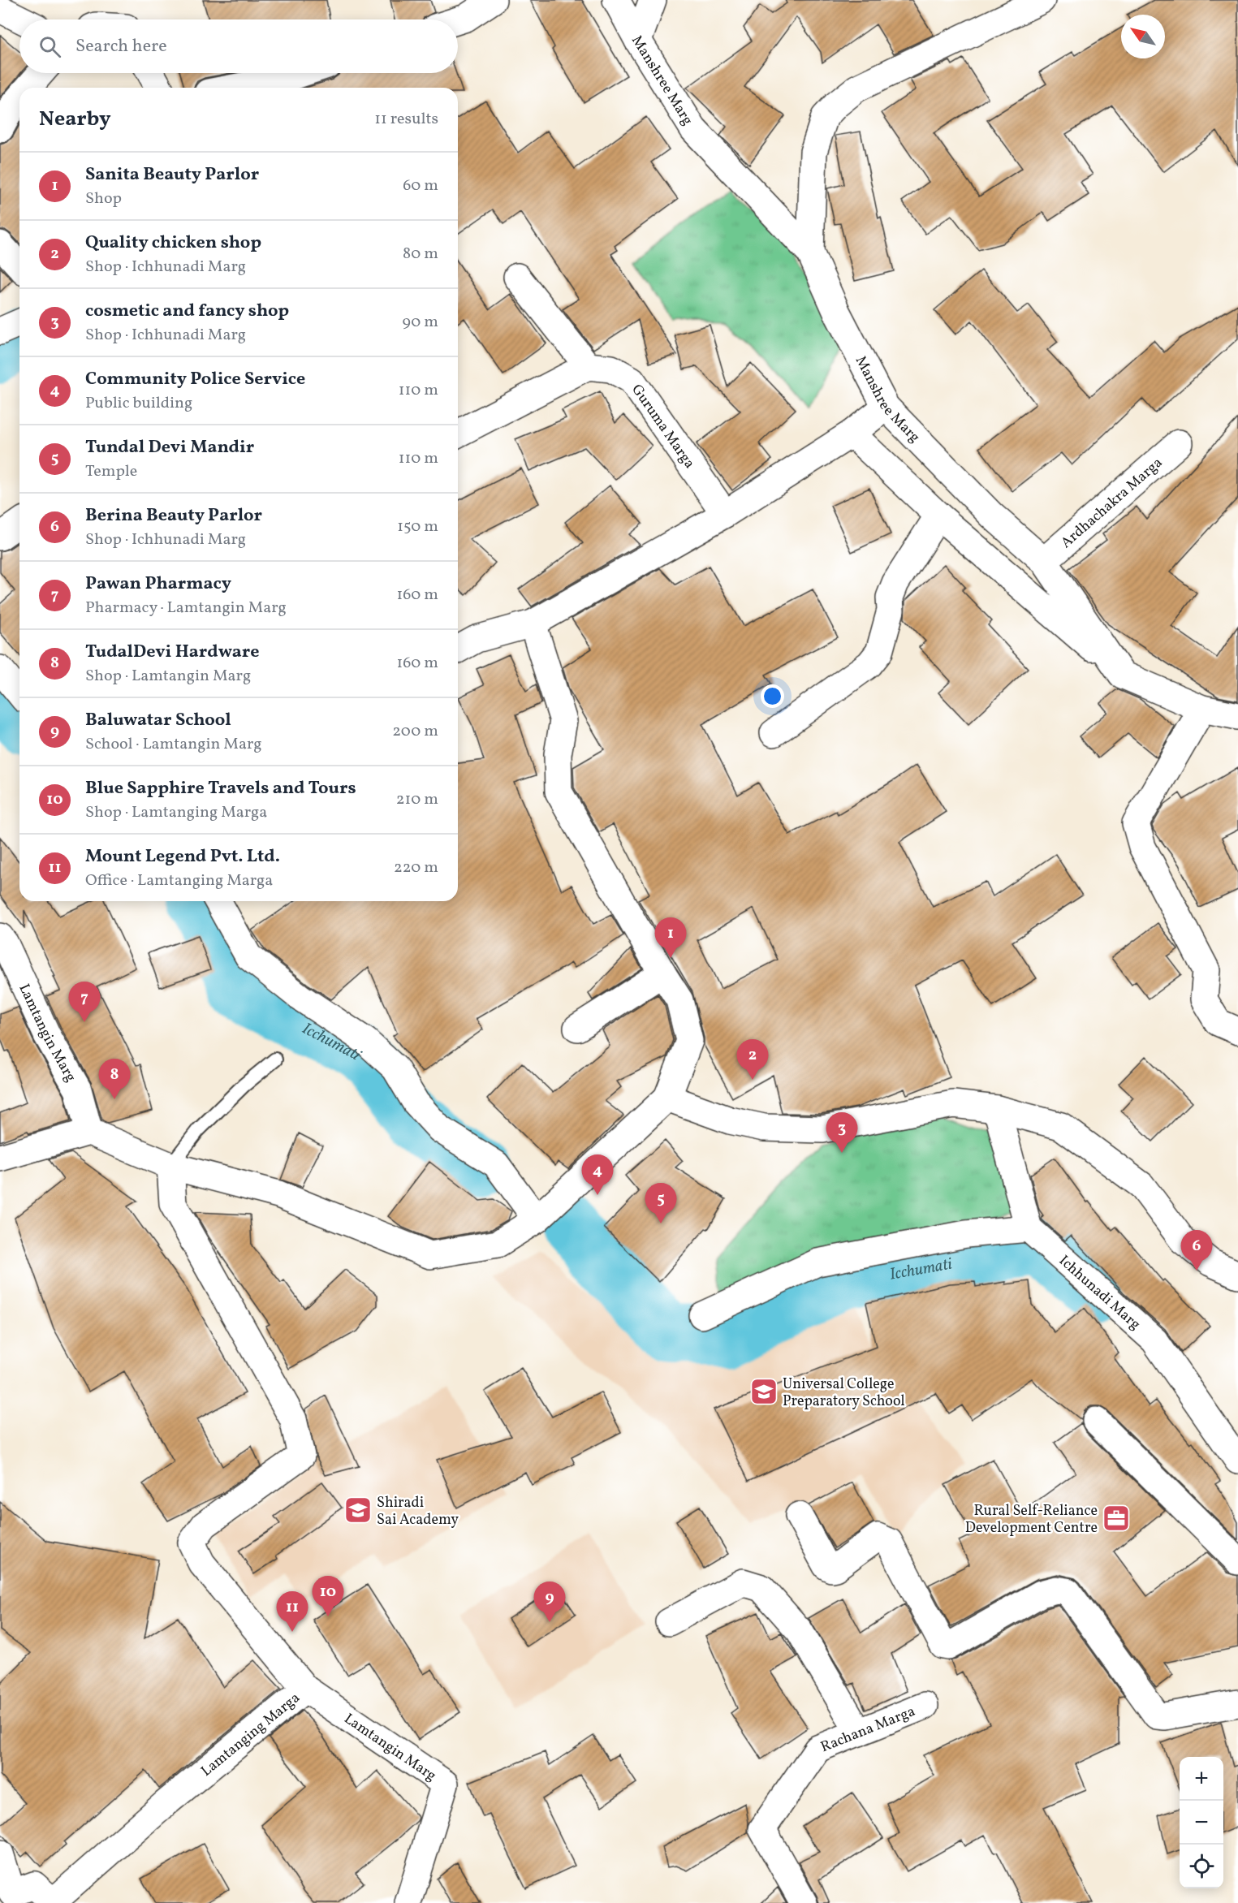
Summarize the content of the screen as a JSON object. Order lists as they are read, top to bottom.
{
  "streets": {
    "street": [
      "Manshree Marg",
      "Guruma Marga",
      "Ardhachakra Marga",
      "Lamtangin Marg",
      "Ichhunadi Marg",
      "Rachana Marga",
      "Lamtanging Marga"
    ]
  },
  "crossings": [
    ["Manshree Marg", "Ardhachakra Marga"],
    ["Lamtangin Marg", "Lamtanging Marga"]
  ],
  "water": ["Icchumati"],
  "places": {
    "school or university": ["Universal College Preparatory School", "Shiradi Sai Academy"],
    "office": ["Rural Self-Reliance Development Centre"]
  },
  "north": "top left",
  "page": {
    "search": "Search here",
    "heading": ["Nearby", "11 results"],
    "list": [
      {
        "mark": "1",
        "name": "Sanita Beauty Parlor",
        "note": "Shop",
        "value": "60 m"
      },
      {
        "mark": "2",
        "name": "Quality chicken shop",
        "note": "Shop · Ichhunadi Marg",
        "value": "80 m"
      },
      {
        "mark": "3",
        "name": "cosmetic and fancy shop",
        "note": "Shop · Ichhunadi Marg",
        "value": "90 m"
      },
      {
        "mark": "4",
        "name": "Community Police Service",
        "note": "Public building",
        "value": "110 m"
      },
      {
        "mark": "5",
        "name": "Tundal Devi Mandir",
        "note": "Temple",
        "value": "110 m"
      },
      {
        "mark": "6",
        "name": "Berina Beauty Parlor",
        "note": "Shop · Ichhunadi Marg",
        "value": "150 m"
      },
      {
        "mark": "7",
        "name": "Pawan Pharmacy",
        "note": "Pharmacy · Lamtangin Marg",
        "value": "160 m"
      },
      {
        "mark": "8",
        "name": "TudalDevi Hardware",
        "note": "Shop · Lamtangin Marg",
        "value": "160 m"
      },
      {
        "mark": "9",
        "name": "Baluwatar School",
        "note": "School · Lamtangin Marg",
        "value": "200 m"
      },
      {
        "mark": "10",
        "name": "Blue Sapphire Travels and Tours",
        "note": "Shop · Lamtanging Marga",
        "value": "210 m"
      },
      {
        "mark": "11",
        "name": "Mount Legend Pvt. Ltd.",
        "note": "Office · Lamtanging Marga",
        "value": "220 m"
      }
    ],
    "pins": [
      "1",
      "7",
      "2",
      "8",
      "3",
      "4",
      "5",
      "6",
      "10",
      "9",
      "11"
    ],
    "map_buttons": ["+", "−"]
  }
}
